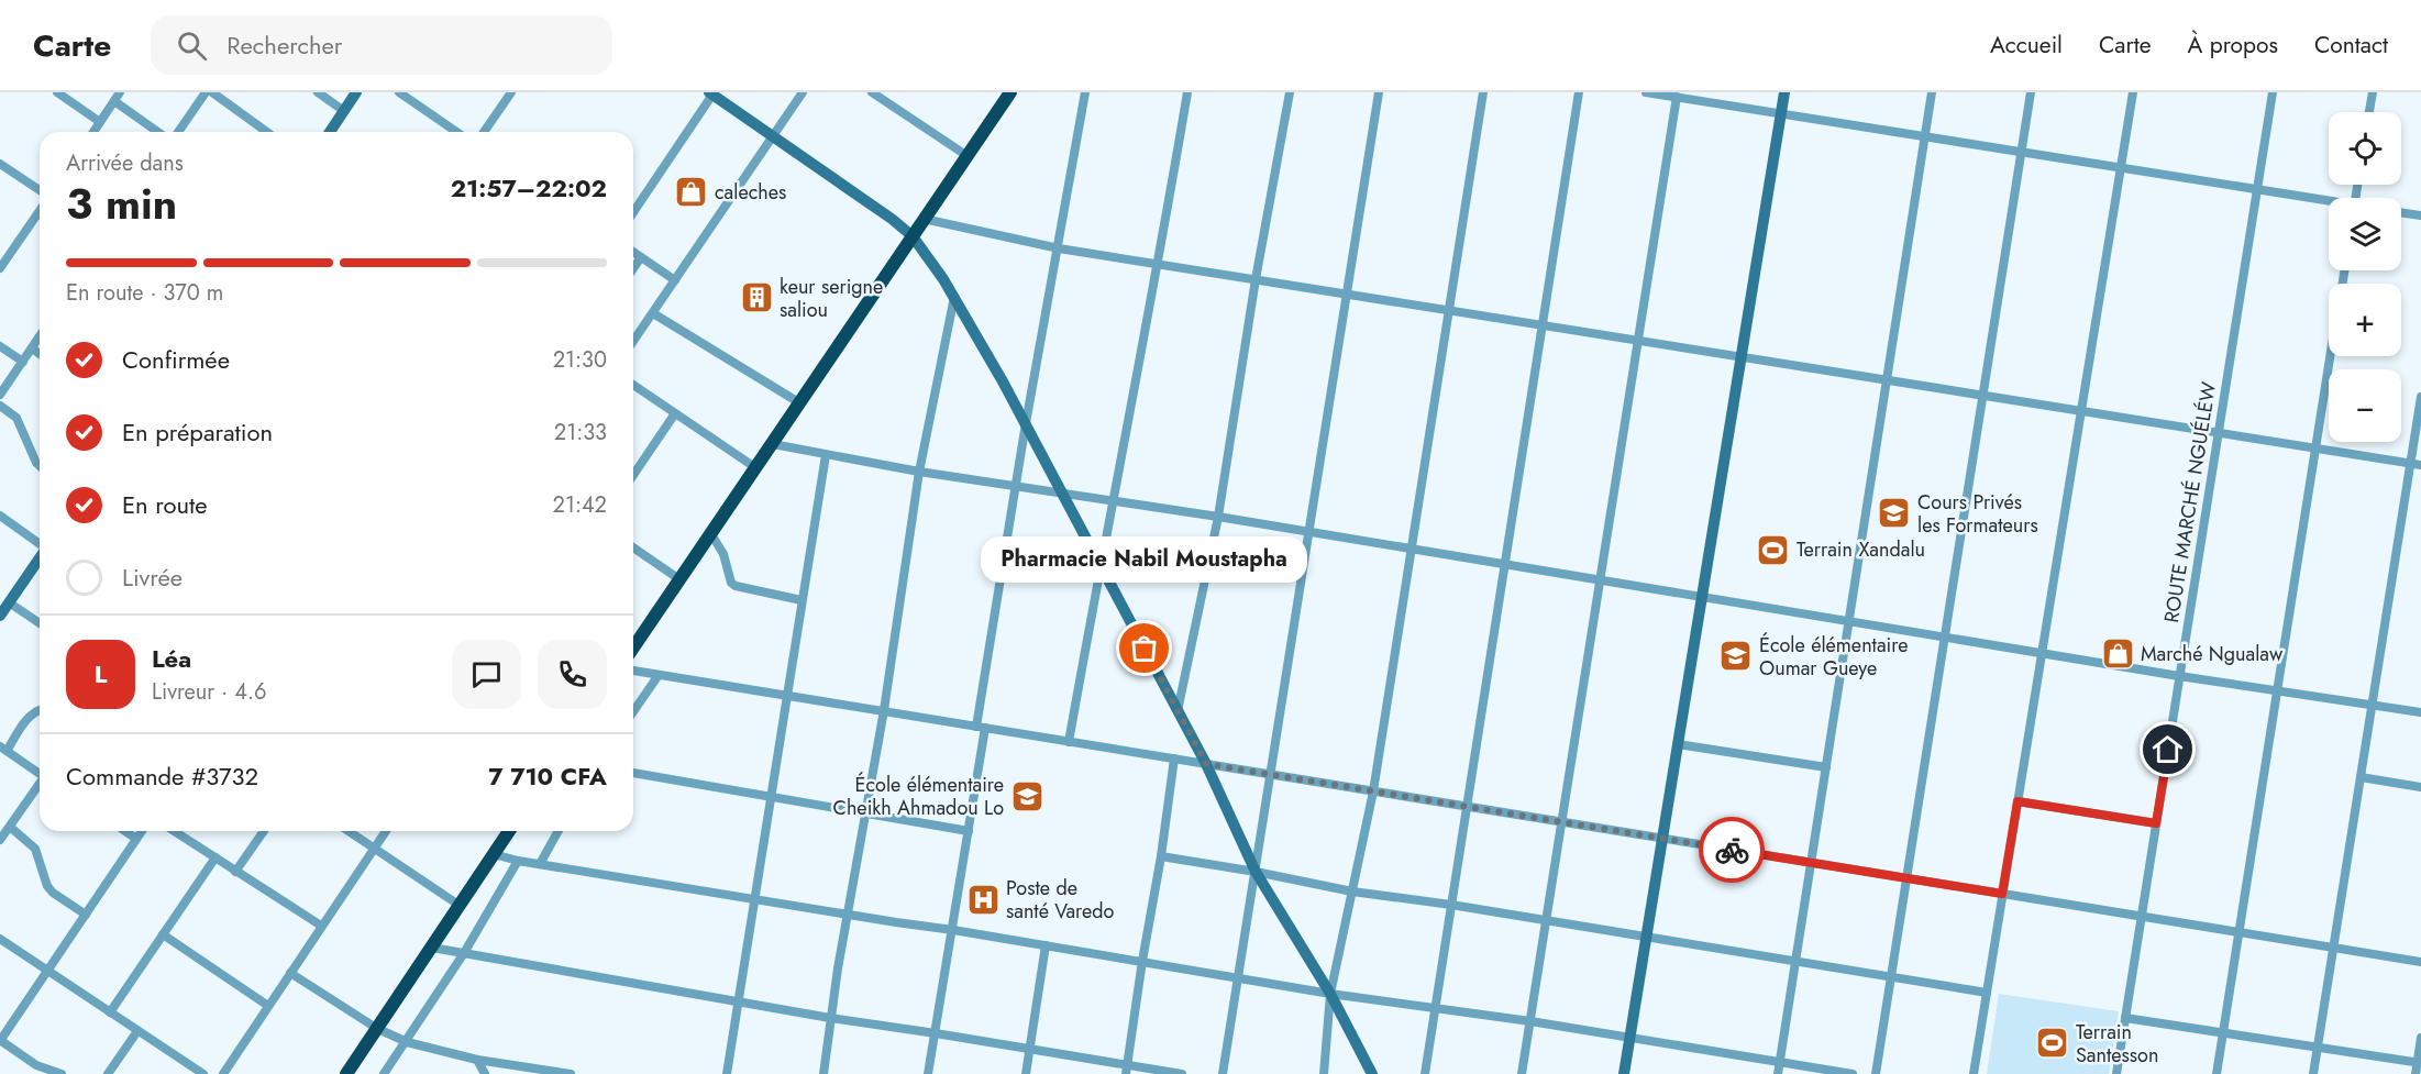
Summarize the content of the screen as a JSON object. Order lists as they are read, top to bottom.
{
  "streets": {
    "street": ["ROUTE MARCHÉ NGUÉLÉW"]
  },
  "places": {
    "shop": ["caleches", "Marché Ngualaw"],
    "building": ["keur serigne saliou"],
    "school or university": ["Cours Privés les Formateurs", "École élémentaire Oumar Gueye", "École élémentaire Cheikh Ahmadou Lo"],
    "sports": ["Terrain Xandalu", "Terrain Santesson"],
    "other": ["Pharmacie Nabil Moustapha"],
    "hospital": ["Poste de santé Varedo"]
  },
  "page": {
    "header": "Carte",
    "search": "Rechercher",
    "nav": [
      "Accueil",
      "Carte",
      "À propos",
      "Contact"
    ],
    "map_buttons": ["+", "−"],
    "heading": ["3 min", "Arrivée dans", "21:57–22:02"],
    "panel": [
      "Léa",
      "Livreur · 4.6",
      "Commande #3732",
      "7 710 CFA"
    ],
    "bar": "En route · 370 m",
    "list": [
      ["Confirmée", "21:30"],
      ["En préparation", "21:33"],
      ["En route", "21:42"],
      "Livrée"
    ],
    "bubble": "Pharmacie Nabil Moustapha",
    "round": "L"
  }
}
